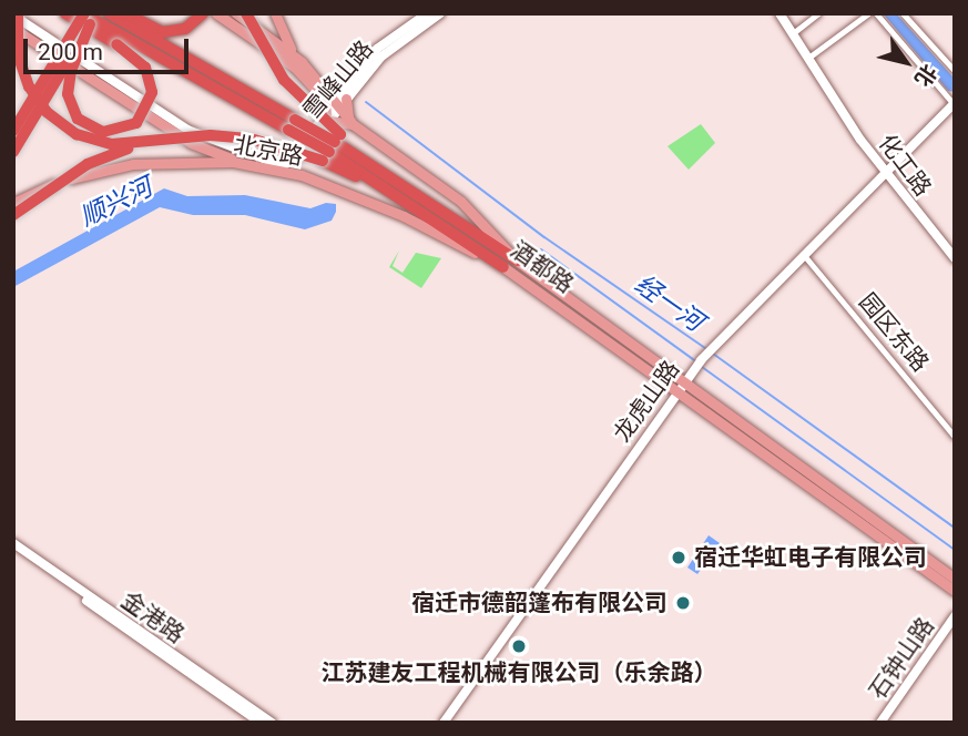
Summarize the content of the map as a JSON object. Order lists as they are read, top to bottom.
{
  "streets": {
    "highway": ["酒都路"],
    "main road": ["北京路"],
    "street": [
      "雪峰山路",
      "化工路",
      "园区东路",
      "龙虎山路",
      "金港路",
      "石钟山路"
    ]
  },
  "crossings": [
    ["北京路", "酒都路"],
    ["化工路", "龙虎山路"],
    ["酒都路", "龙虎山路"],
    ["园区东路", "龙虎山路"]
  ],
  "water": ["顺兴河", "经一河"],
  "places": ["宿迁华虹电子有限公司", "宿迁市德韶篷布有限公司", "江苏建友工程机械有限公司（乐余路）"],
  "scale_bar": "200 m",
  "north": "bottom right"
}
